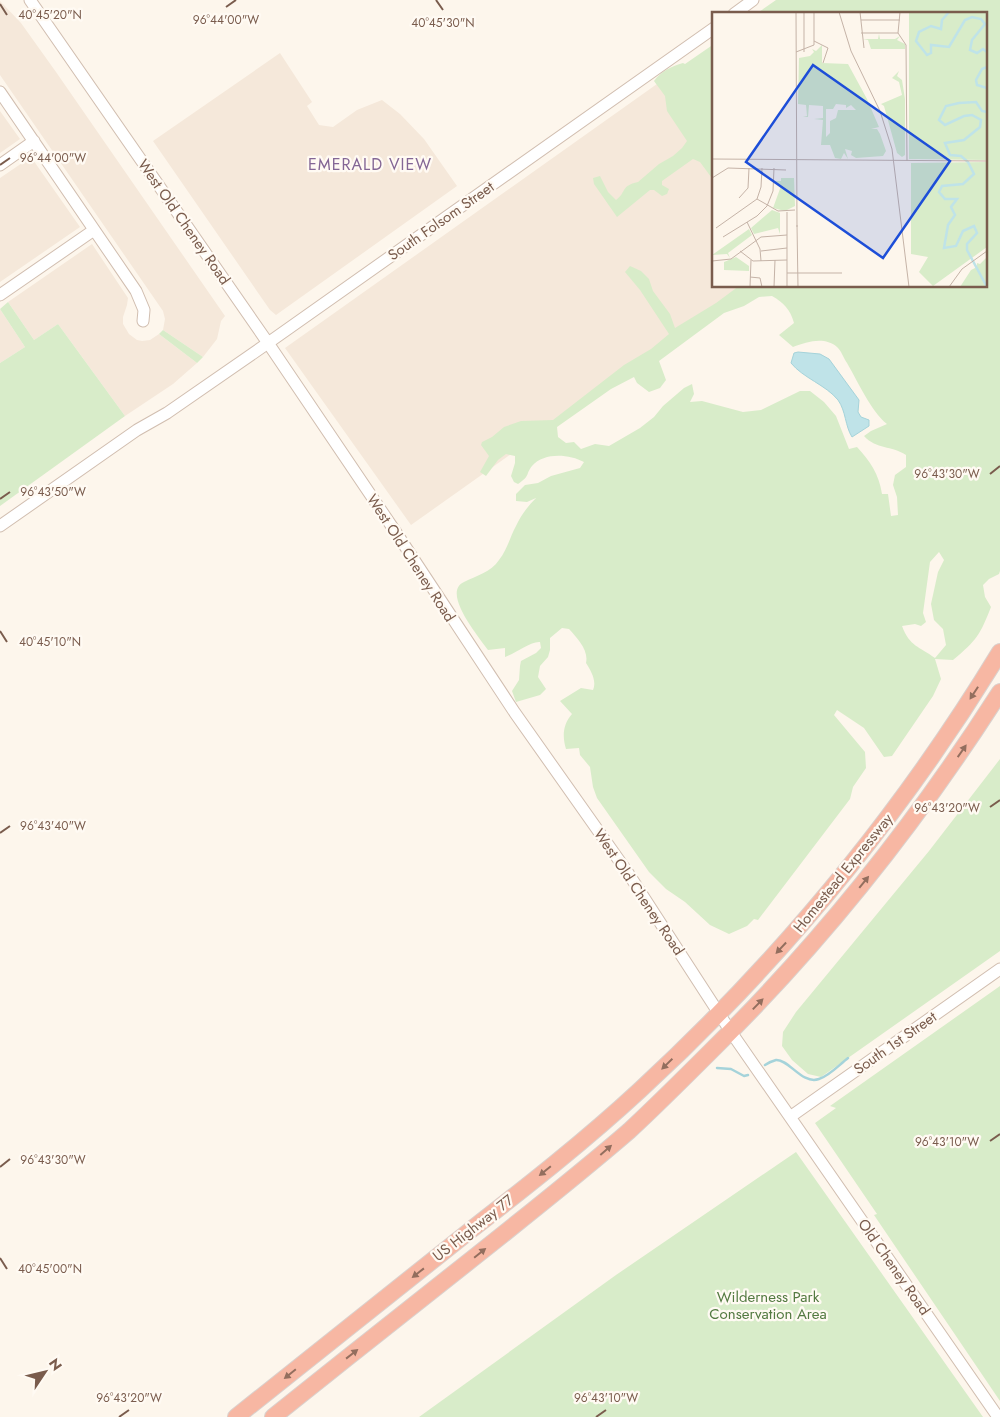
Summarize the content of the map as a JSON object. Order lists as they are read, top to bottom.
{
  "streets": {
    "highway": ["Homestead Expressway", "US Highway 77"],
    "street": [
      "South Folsom Street",
      "West Old Cheney Road",
      "South 1st Street",
      "Old Cheney Road"
    ]
  },
  "crossings": [
    ["South Folsom Street", "West Old Cheney Road"],
    ["West Old Cheney Road", "Homestead Expressway"],
    ["West Old Cheney Road", "South 1st Street"],
    ["West Old Cheney Road", "Old Cheney Road"],
    ["Homestead Expressway", "US Highway 77"],
    ["South 1st Street", "Old Cheney Road"]
  ],
  "districts": ["EMERALD VIEW"],
  "parks": ["Wilderness Park Conservation Area"],
  "north": "top right",
  "coordinates": [
    "40°45'20\"N",
    "96°44'00\"W",
    "40°45'30\"N",
    "96°43'30\"W",
    "96°43'50\"W",
    "40°45'10\"N",
    "96°43'20\"W",
    "96°43'40\"W",
    "96°43'10\"W",
    "40°45'00\"N"
  ]
}
